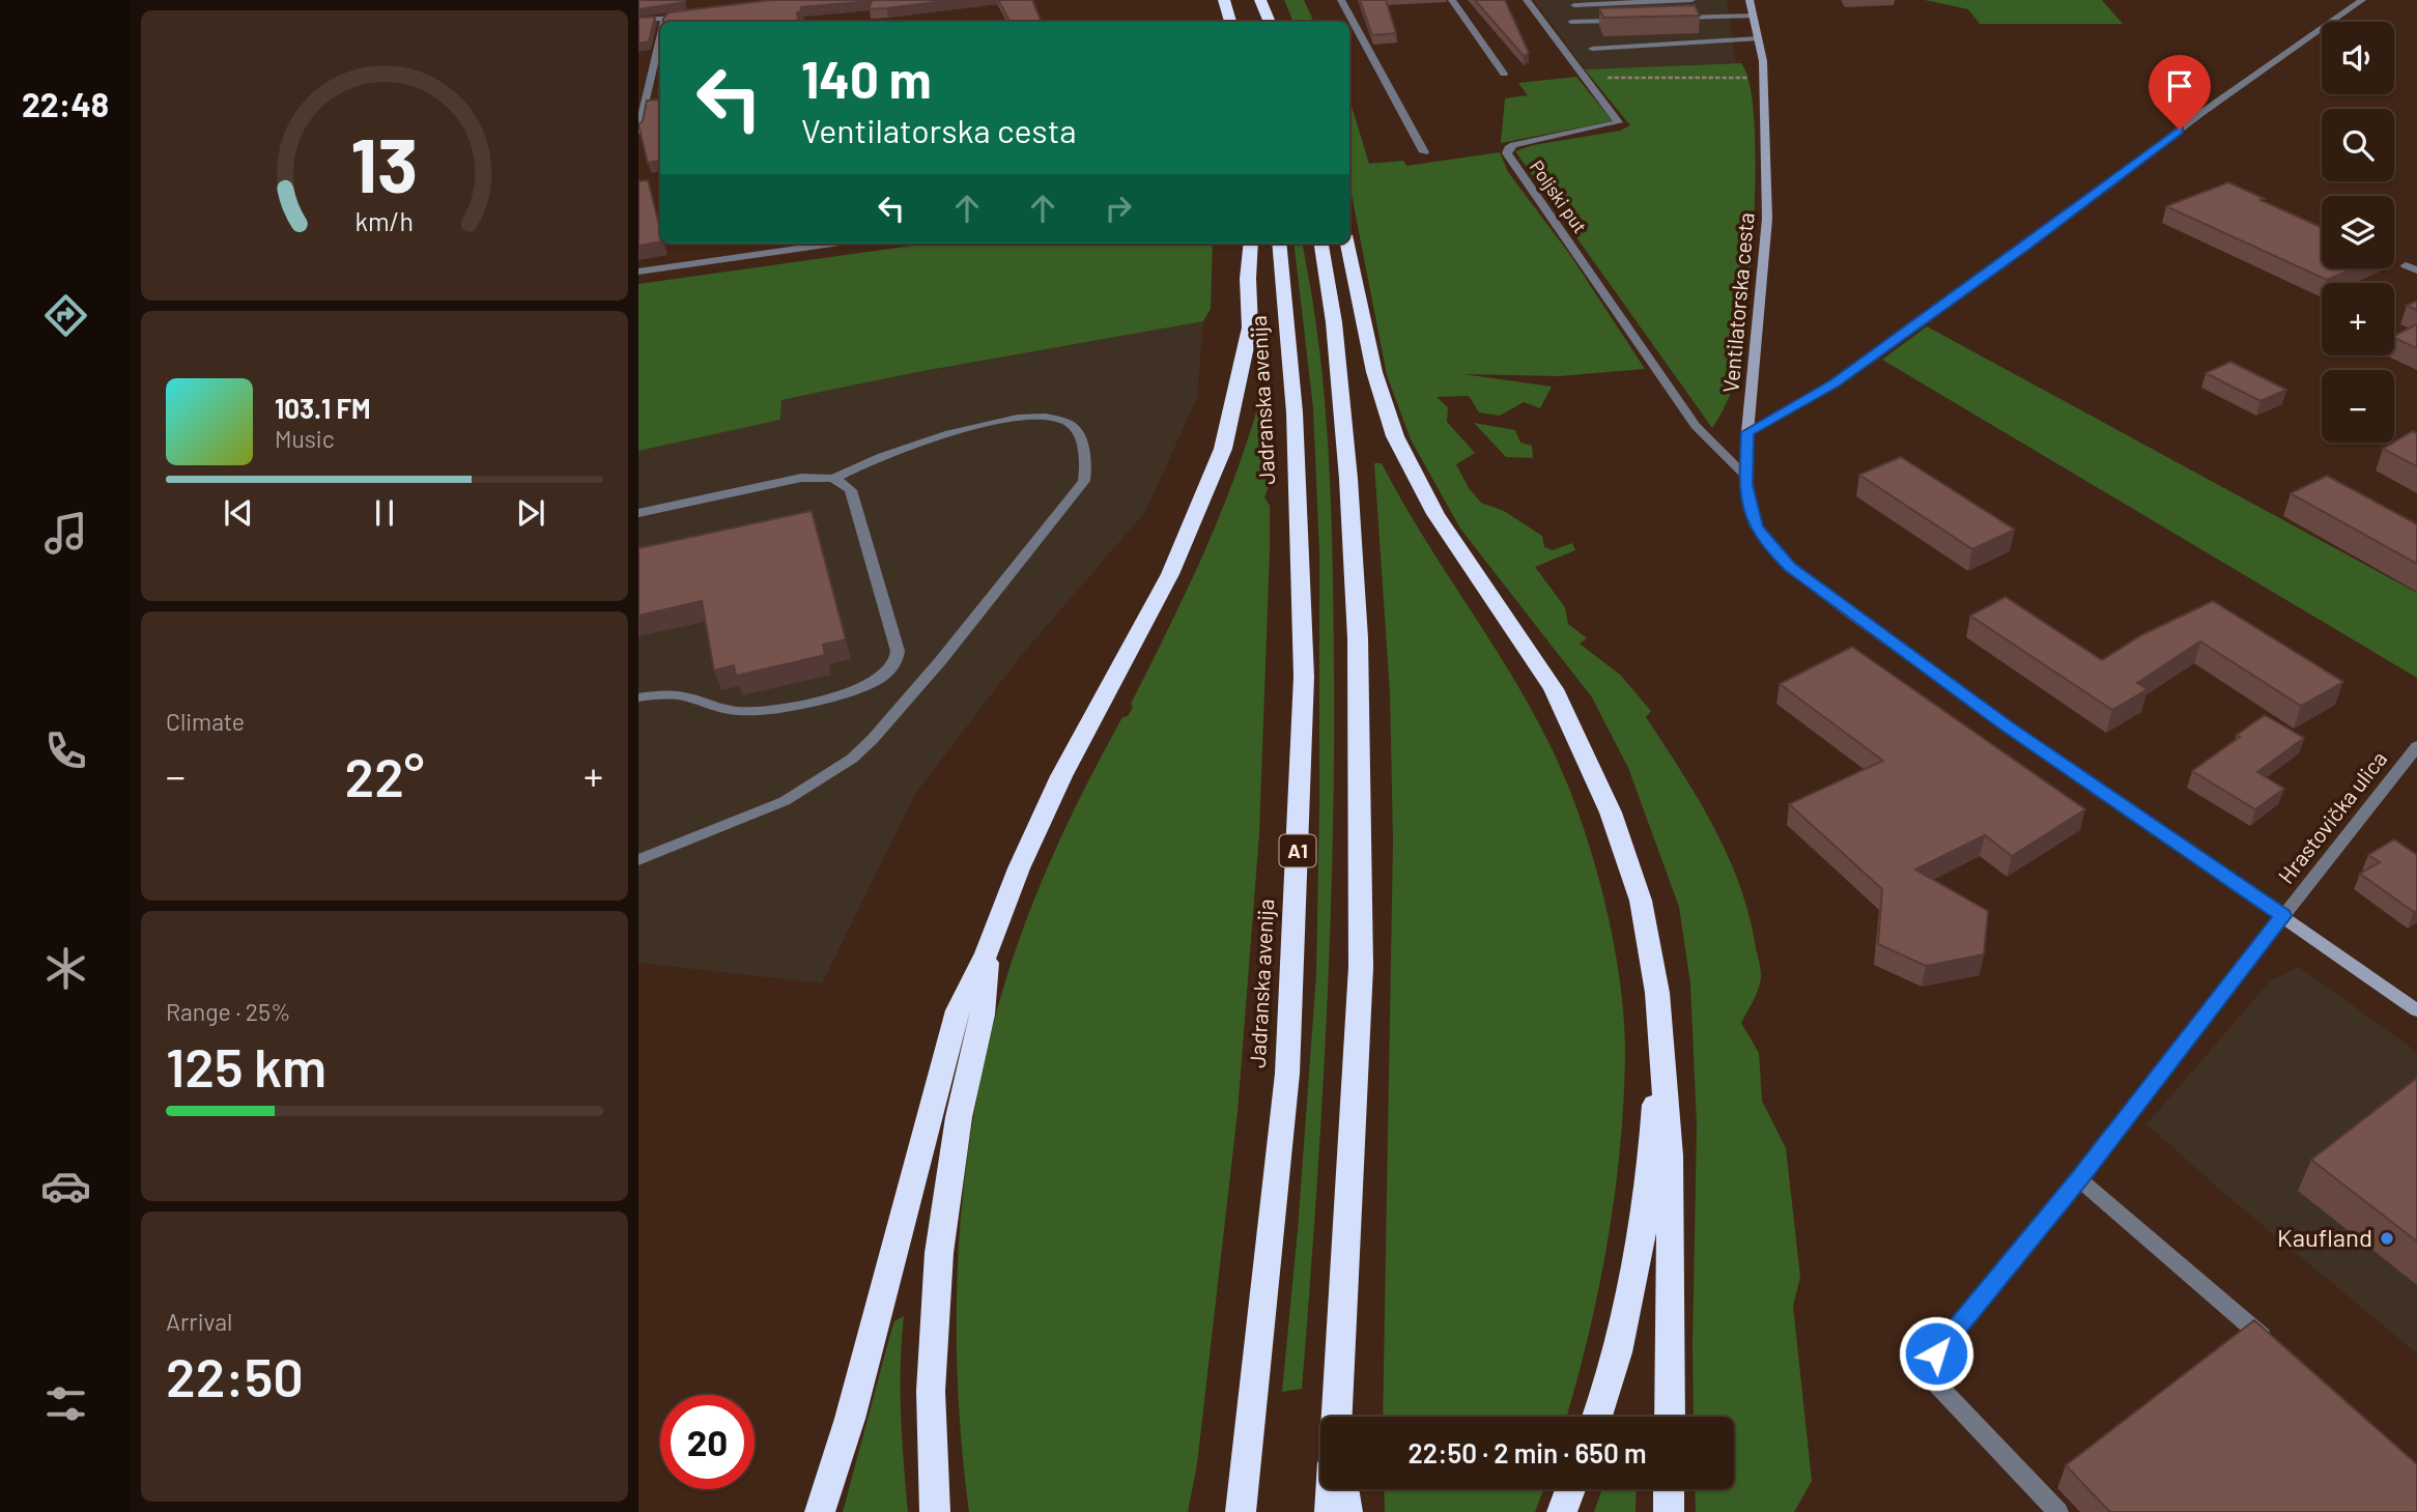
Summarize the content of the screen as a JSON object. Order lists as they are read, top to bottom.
{
  "streets": {
    "highway": ["Jadranska avenija", "A1"],
    "main road": ["Ventilatorska cesta"],
    "street": ["Poljski put", "Hrastovička ulica"]
  },
  "crossings": [
    ["Poljski put", "Ventilatorska cesta"],
    ["Ventilatorska cesta", "Hrastovička ulica"]
  ],
  "places": ["Kaufland"],
  "page": {
    "tabs": "22:48",
    "map_buttons": ["+", "−"],
    "turn": ["140 m", "Ventilatorska cesta"],
    "song": ["103.1 FM", "Music"],
    "tile": [
      "Climate",
      ["Range · 25%", "125 km"],
      ["Arrival", "22:50"]
    ],
    "heat": ["−", "22°", "+"],
    "limit": "20",
    "trip": "22:50 · 2 min · 650 m",
    "gauge": ["13", "km/h"]
  }
}
